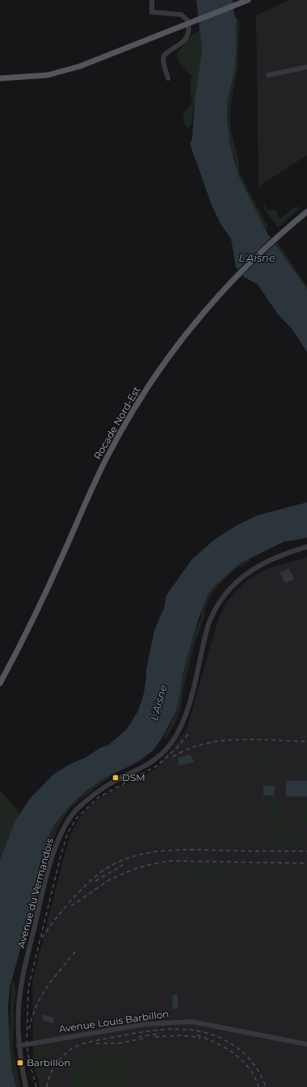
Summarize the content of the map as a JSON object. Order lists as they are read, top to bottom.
{
  "streets": {
    "main road": ["Rocade Nord-Est"],
    "street": ["Avenue du Vermandois", "Avenue Louis Barbillon"]
  },
  "crossings": [
    ["Avenue du Vermandois", "Avenue Louis Barbillon"]
  ],
  "water": ["L'Aisne"],
  "places": {
    "transit": ["DSM", "Barbillon"]
  }
}
